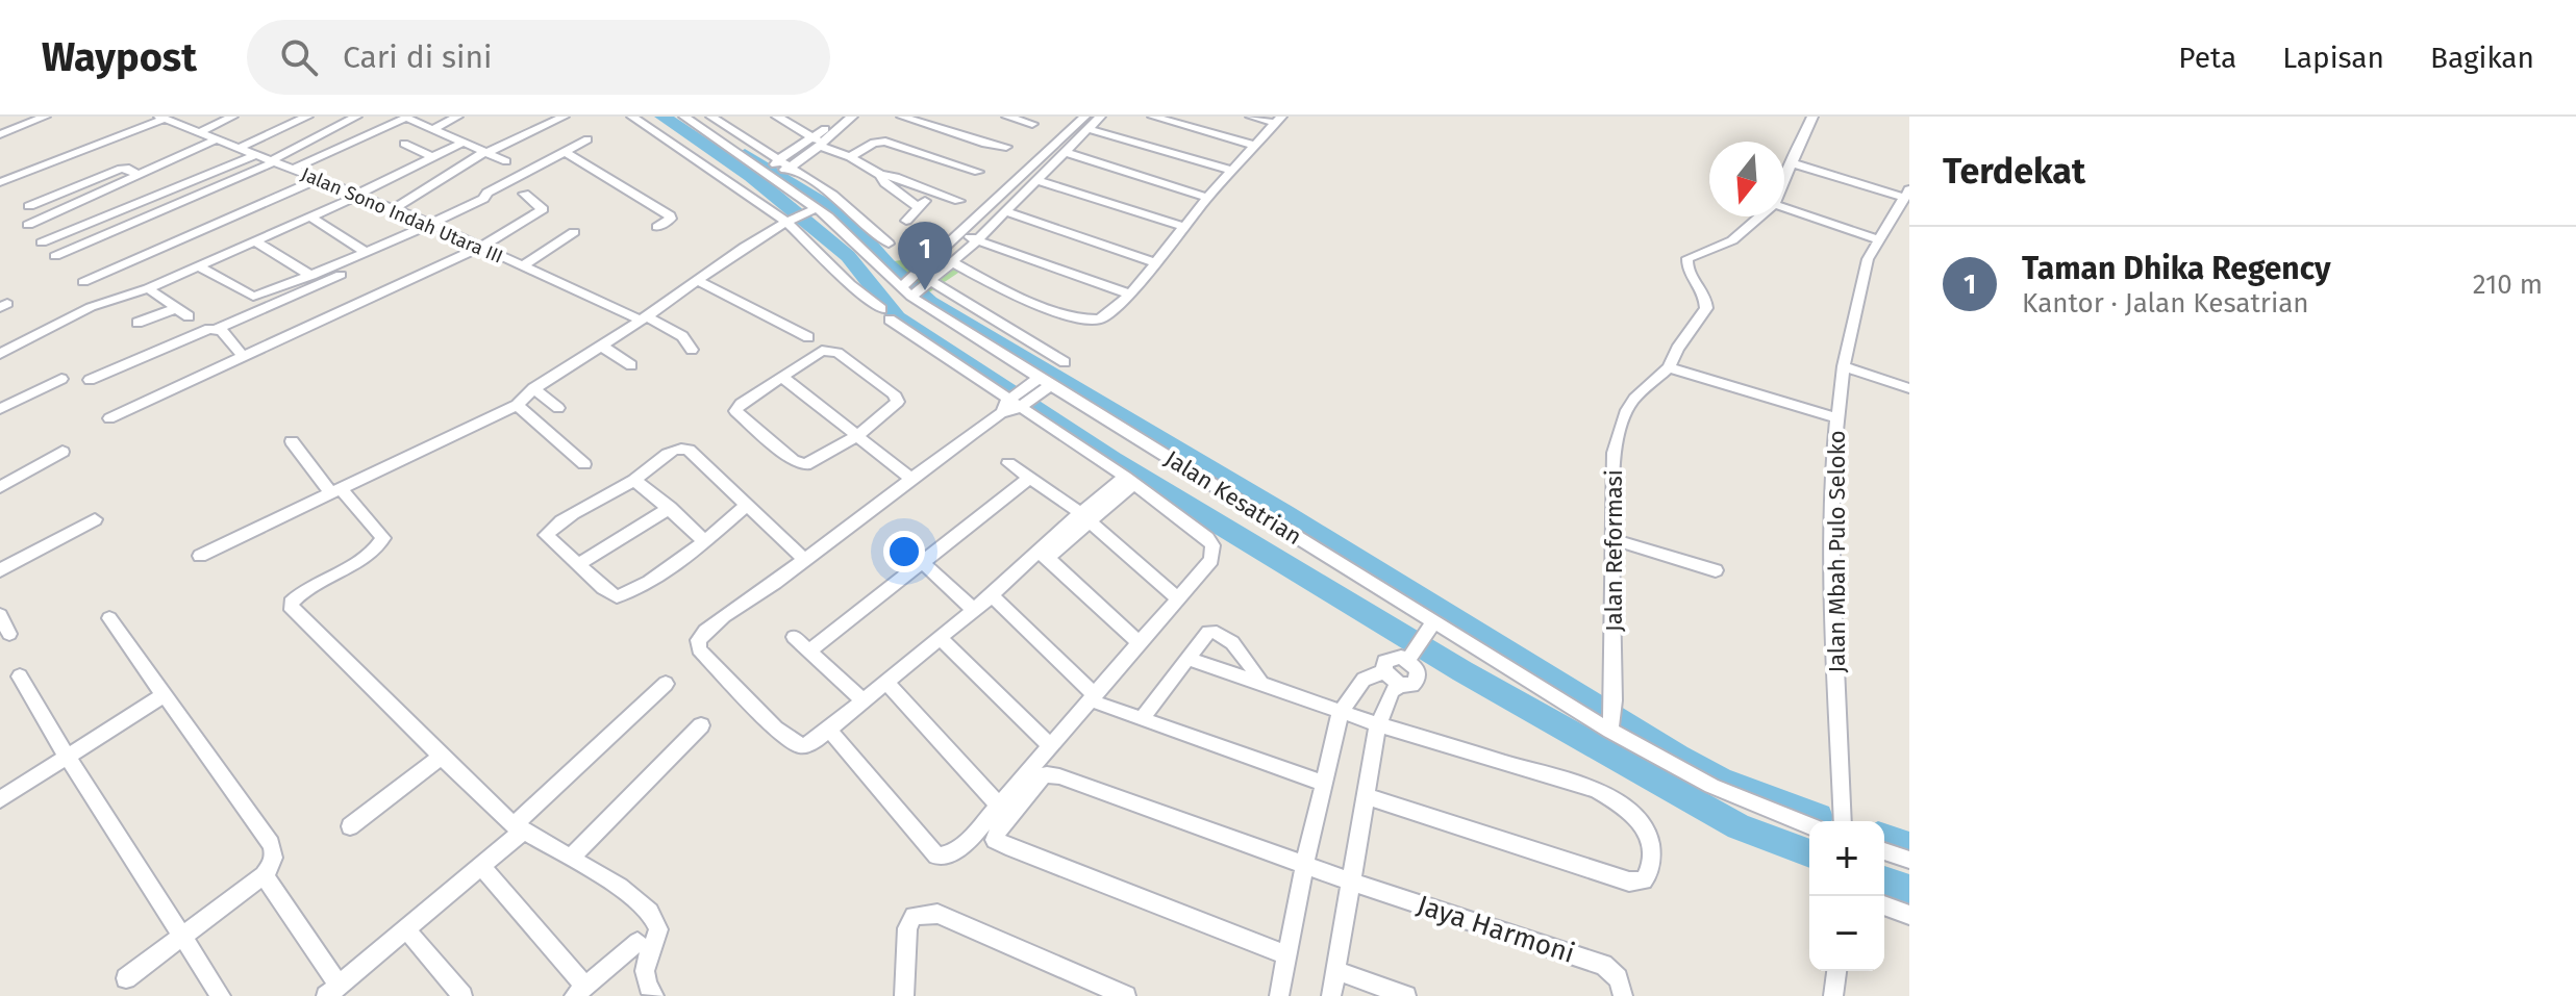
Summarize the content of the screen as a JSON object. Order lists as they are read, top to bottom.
{
  "streets": {
    "street": [
      "Jalan Sono Indah Utara III",
      "Jalan Kesatrian",
      "Jalan Reformasi",
      "Jalan Mbah Pulo Seloko",
      "Jaya Harmoni"
    ]
  },
  "crossings": [
    ["Jalan Kesatrian", "Jalan Reformasi"]
  ],
  "north": "bottom",
  "page": {
    "header": "Waypost",
    "search": "Cari di sini",
    "nav": ["Peta", "Lapisan", "Bagikan"],
    "heading": "Terdekat",
    "pins": "1",
    "list": [
      {
        "mark": "1",
        "name": "Taman Dhika Regency",
        "note": "Kantor · Jalan Kesatrian",
        "value": "210 m"
      }
    ],
    "map_buttons": ["+", "−"]
  }
}
